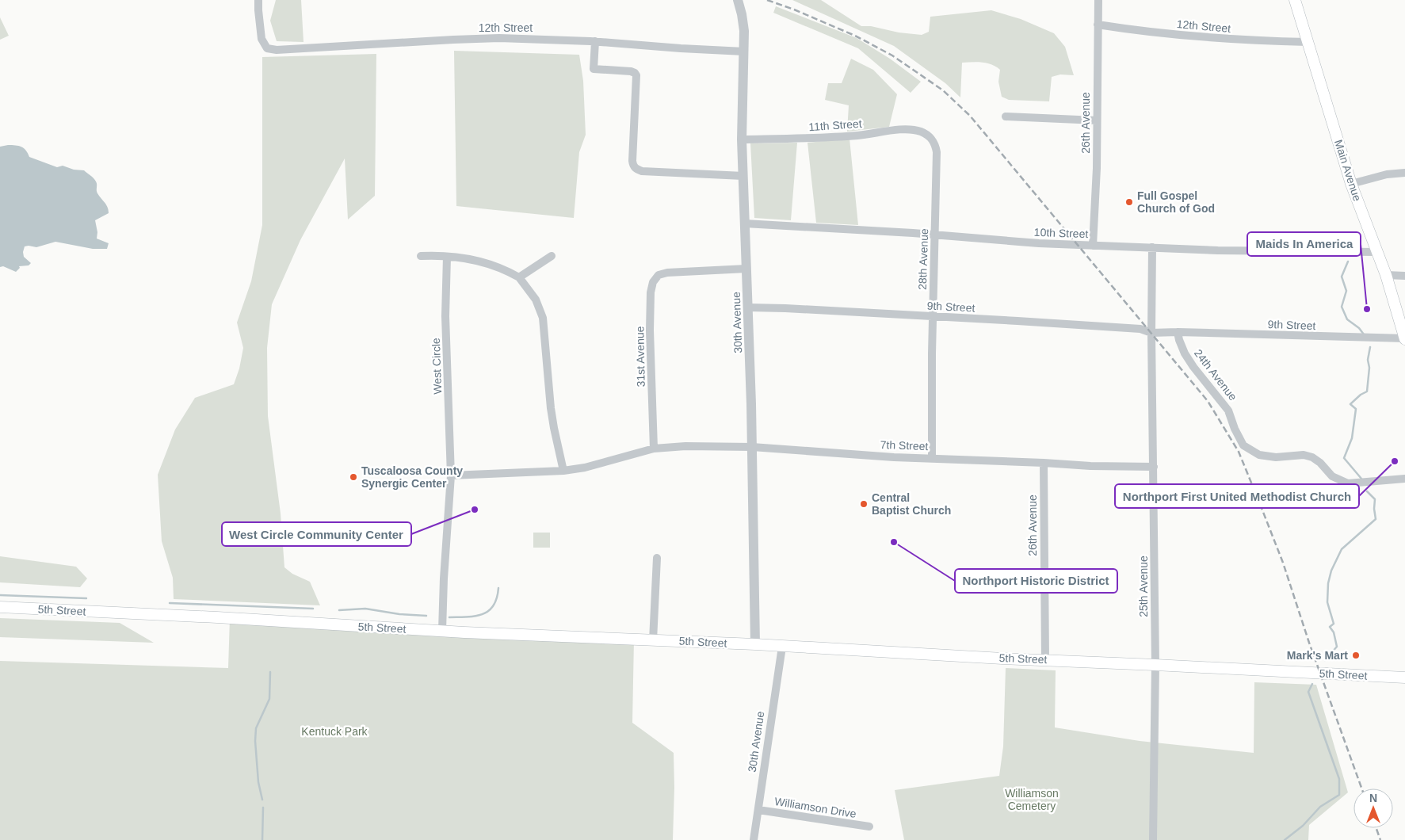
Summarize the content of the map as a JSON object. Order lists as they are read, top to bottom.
{
  "streets": {
    "main road": ["Main Avenue", "5th Street"],
    "street": [
      "12th Street",
      "26th Avenue",
      "11th Street",
      "10th Street",
      "28th Avenue",
      "9th Street",
      "30th Avenue",
      "31st Avenue",
      "West Circle",
      "24th Avenue",
      "7th Street",
      "25th Avenue",
      "Williamson Drive"
    ]
  },
  "crossings": [
    ["12th Street", "26th Avenue"],
    ["12th Street", "Main Avenue"],
    ["12th Street", "30th Avenue"],
    ["26th Avenue", "10th Street"],
    ["26th Avenue", "7th Street"],
    ["26th Avenue", "5th Street"],
    ["11th Street", "28th Avenue"],
    ["11th Street", "30th Avenue"],
    ["Main Avenue", "10th Street"],
    ["Main Avenue", "9th Street"],
    ["10th Street", "28th Avenue"],
    ["10th Street", "30th Avenue"],
    ["10th Street", "25th Avenue"],
    ["28th Avenue", "9th Street"],
    ["28th Avenue", "7th Street"],
    ["9th Street", "30th Avenue"],
    ["9th Street", "24th Avenue"],
    ["9th Street", "25th Avenue"],
    ["30th Avenue", "31st Avenue"],
    ["30th Avenue", "7th Street"],
    ["30th Avenue", "5th Street"],
    ["30th Avenue", "Williamson Drive"],
    ["31st Avenue", "7th Street"],
    ["West Circle", "5th Street"],
    ["7th Street", "25th Avenue"],
    ["25th Avenue", "5th Street"]
  ],
  "parks": ["Kentuck Park", "Williamson Cemetery"],
  "places": [
    "Full Gospel Church of God",
    "Maids In America",
    "Northport First United Methodist Church",
    "Tuscaloosa County Synergic Center",
    "Central Baptist Church",
    "West Circle Community Center",
    "Northport Historic District",
    "Mark's Mart"
  ],
  "north": "top"
}
